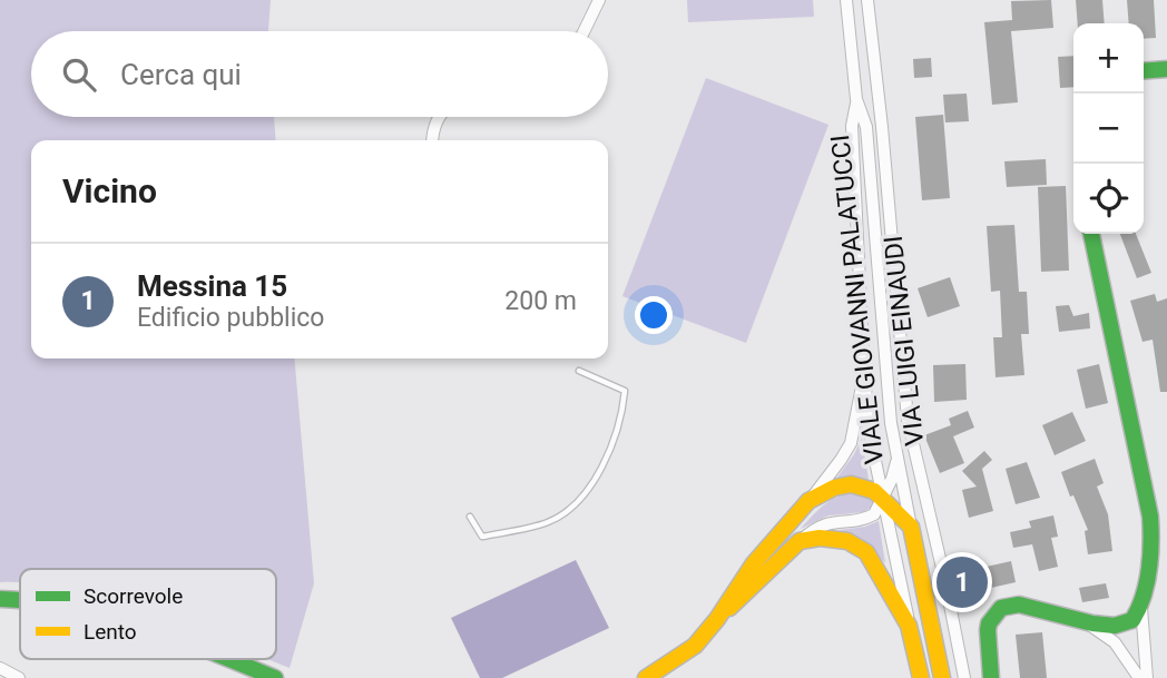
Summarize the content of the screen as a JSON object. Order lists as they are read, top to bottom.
{
  "streets": {
    "main road": ["VIALE GIOVANNI PALATUCCI"],
    "street": ["VIA LUIGI EINAUDI"]
  },
  "legend": ["Scorrevole", "Lento"],
  "page": {
    "map_buttons": ["+", "−"],
    "search": "Cerca qui",
    "heading": "Vicino",
    "list": [
      {
        "mark": "1",
        "name": "Messina 15",
        "note": "Edificio pubblico",
        "value": "200 m"
      }
    ],
    "pins": "1"
  }
}
